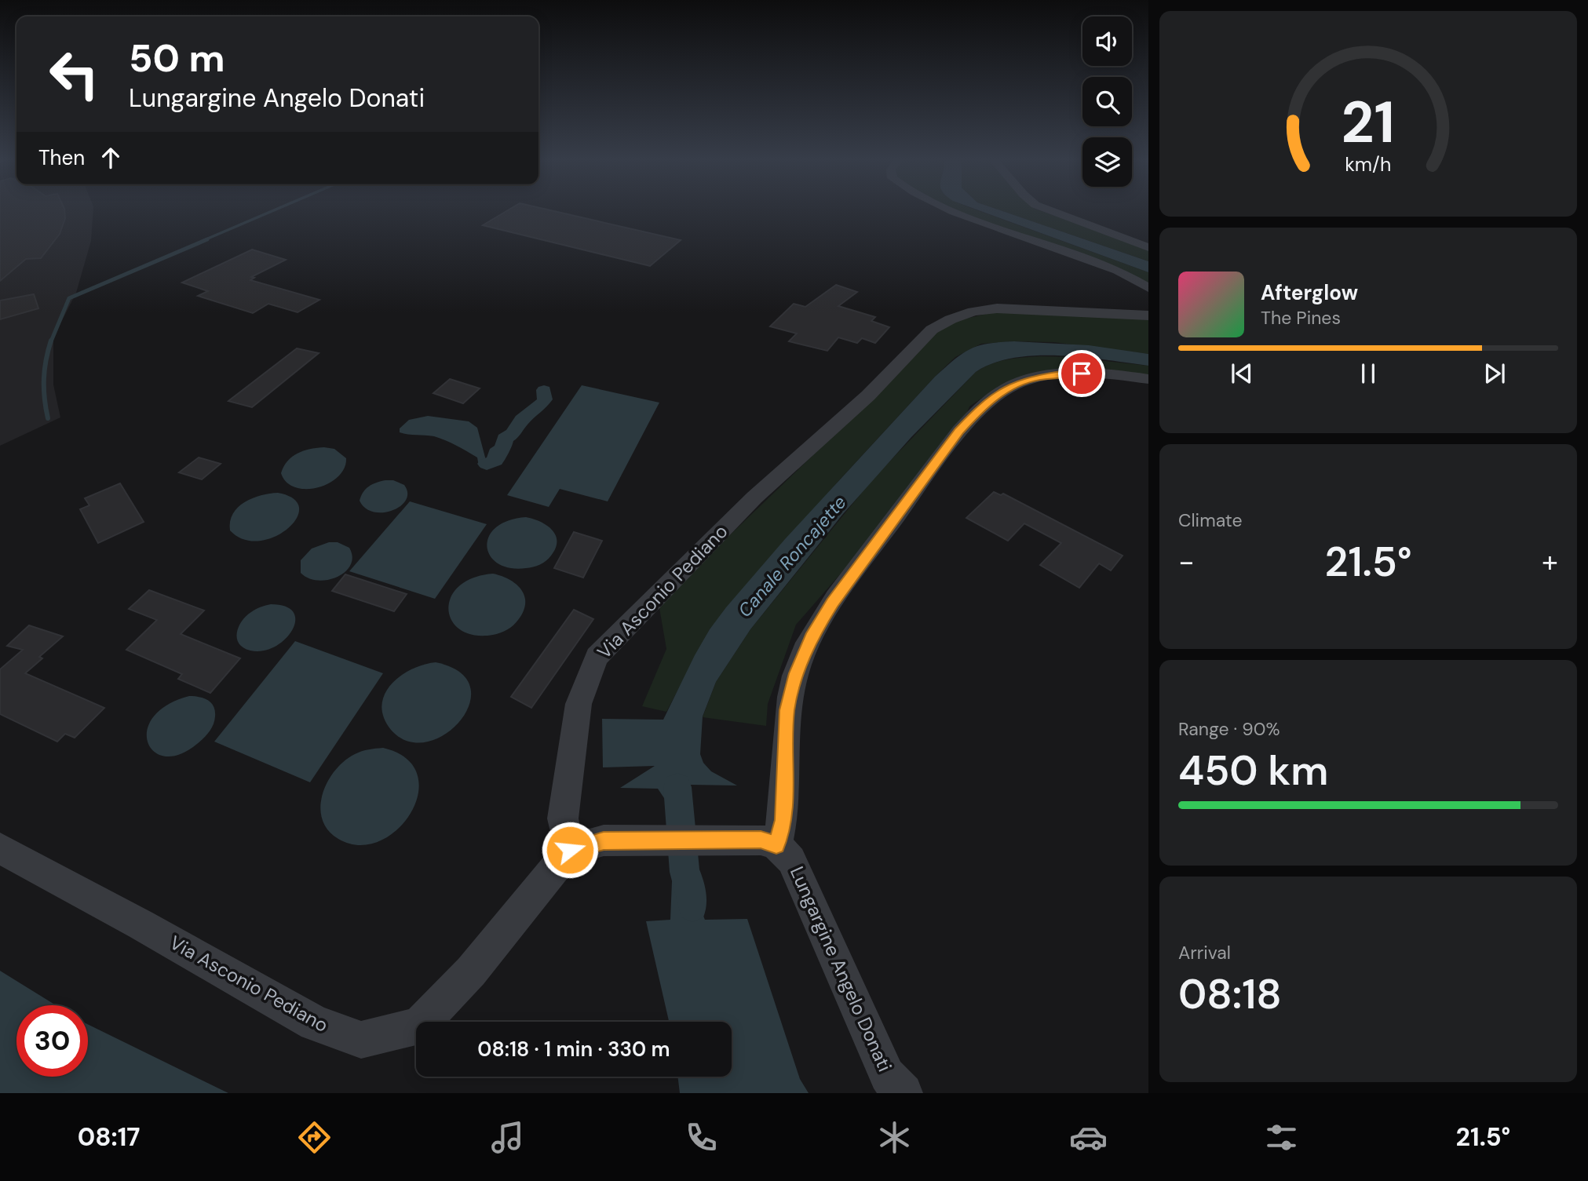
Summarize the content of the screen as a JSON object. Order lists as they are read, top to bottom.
{
  "streets": {
    "street": ["Via Asconio Pediano", "Lungargine Angelo Donati"]
  },
  "water": ["Canale Roncajette"],
  "page": {
    "turn": ["50 m", "Lungargine Angelo Donati"],
    "then": "Then",
    "song": ["Afterglow", "The Pines"],
    "tile": [
      "Climate",
      ["Range · 90%", "450 km"],
      ["Arrival", "08:18"]
    ],
    "heat": ["−", "21.5°", "+"],
    "limit": "30",
    "trip": "08:18 · 1 min · 330 m",
    "tabs": ["08:17", "21.5°"],
    "gauge": ["21", "km/h"]
  }
}
